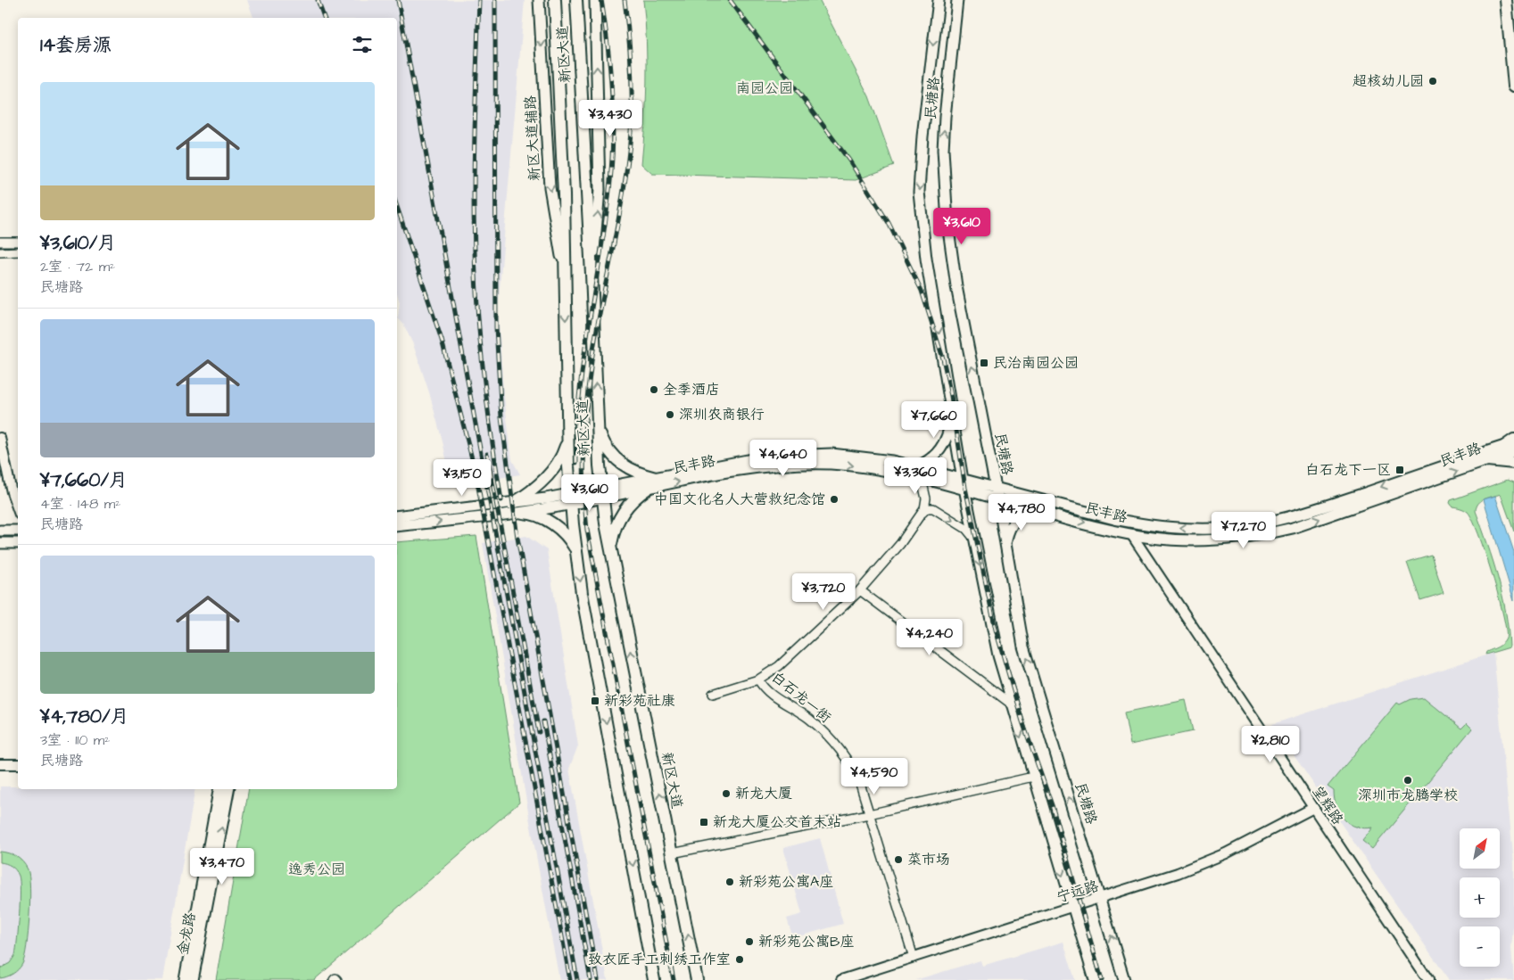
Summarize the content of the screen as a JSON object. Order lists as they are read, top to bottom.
{
  "streets": {
    "main road": [
      "新区大道",
      "民塘路",
      "新区大道辅路",
      "民丰路",
      "金龙路"
    ],
    "street": ["白石龙一街", "望辉路", "宁远路"]
  },
  "crossings": [
    ["新区大道", "新区大道辅路"],
    ["新区大道", "民丰路"],
    ["民塘路", "民丰路"],
    ["民塘路", "宁远路"],
    ["民丰路", "望辉路"],
    ["白石龙一街", "宁远路"],
    ["望辉路", "宁远路"]
  ],
  "parks": ["南园公园", "逸秀公园"],
  "places": {
    "other": [
      "超核幼儿园",
      "全季酒店",
      "深圳农商银行",
      "中国文化名人大营救纪念馆",
      "深圳市龙腾学校",
      "新龙大厦",
      "菜市场",
      "新彩苑公寓A座",
      "新彩苑公寓B座",
      "致衣匠手工刺绣工作室"
    ],
    "transit": [
      "民治南园公园",
      "白石龙下一区",
      "新彩苑社康",
      "新龙大厦公交首末站"
    ]
  },
  "north": "top right",
  "page": {
    "heading": "14套房源",
    "list": [
      {
        "name": "¥3,610/月",
        "note": "2室 · 72 m² · 民塘路"
      },
      {
        "name": "¥7,660/月",
        "note": "4室 · 148 m² · 民塘路"
      },
      {
        "name": "¥4,780/月",
        "note": "3室 · 110 m² · 民塘路"
      }
    ],
    "price": [
      "¥3,430",
      "¥3,610",
      "¥7,660",
      "¥4,640",
      "¥3,360",
      "¥3,150",
      "¥3,610",
      "¥4,780",
      "¥7,270",
      "¥3,720",
      "¥4,240",
      "¥2,810",
      "¥4,590",
      "¥3,470"
    ],
    "map_buttons": ["+", "−"]
  }
}
